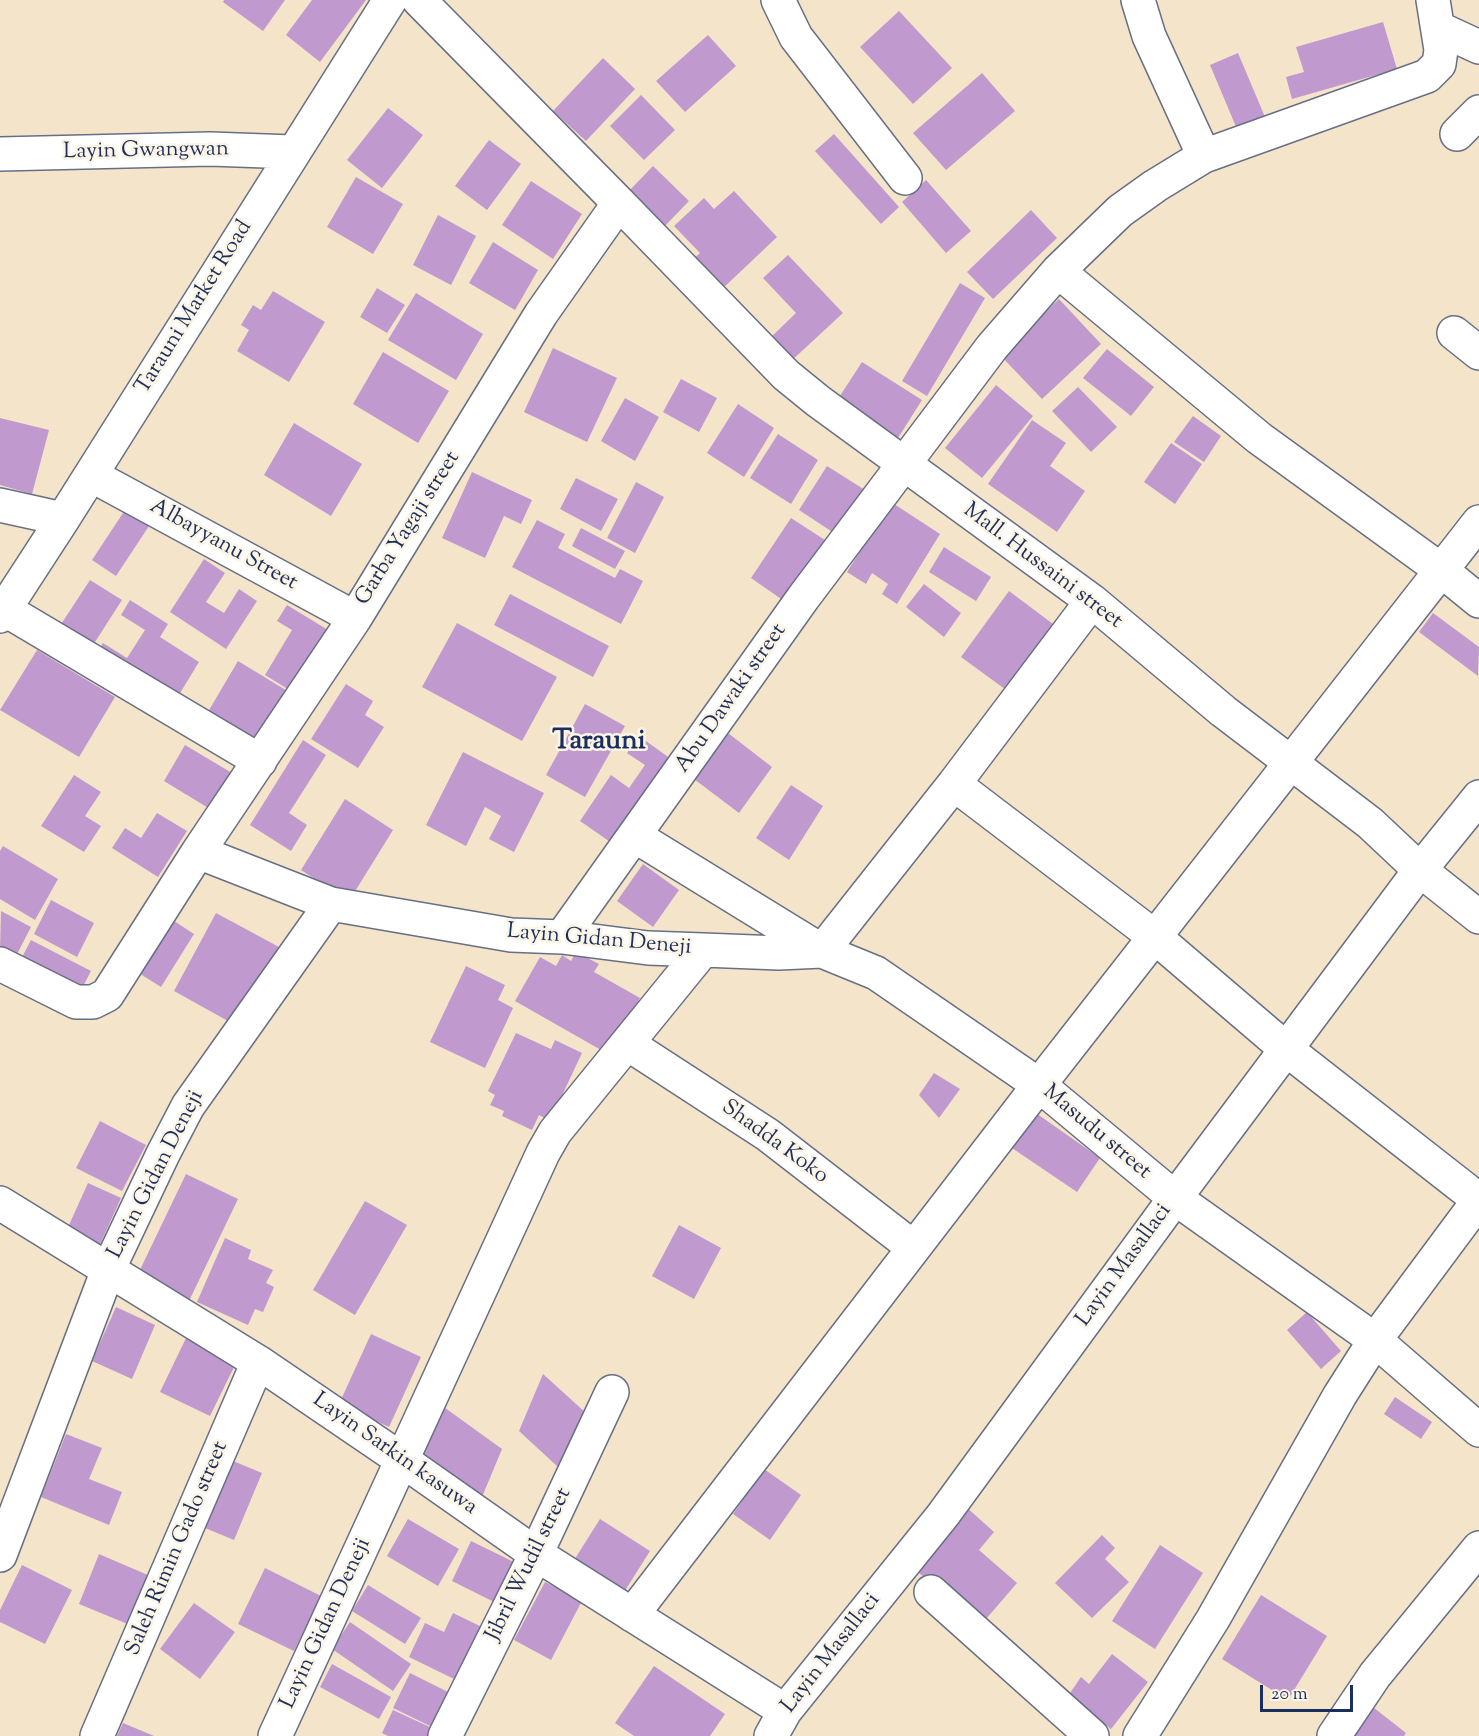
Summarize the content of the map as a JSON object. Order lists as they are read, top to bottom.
{
  "streets": {
    "street": [
      "Layin Gwangwan",
      "Tarauni Market Road",
      "Garba Yagaji street",
      "Albayyanu Street",
      "Mall. Hussaini street",
      "Abu Dawaki street",
      "Layin Gidan Deneji",
      "Masudu street",
      "Shadda Koko",
      "Layin Masallaci",
      "Layin Sarkin kasuwa",
      "Saleh Rimin Gado street",
      "Jibril Wudil street"
    ]
  },
  "crossings": [
    ["Layin Gwangwan", "Tarauni Market Road"],
    ["Tarauni Market Road", "Albayyanu Street"],
    ["Garba Yagaji street", "Albayyanu Street"],
    ["Garba Yagaji street", "Mall. Hussaini street"],
    ["Mall. Hussaini street", "Abu Dawaki street"],
    ["Mall. Hussaini street", "Layin Masallaci"],
    ["Abu Dawaki street", "Layin Gidan Deneji"],
    ["Layin Gidan Deneji", "Masudu street"],
    ["Layin Gidan Deneji", "Shadda Koko"],
    ["Layin Gidan Deneji", "Layin Sarkin kasuwa"],
    ["Masudu street", "Layin Masallaci"],
    ["Layin Masallaci", "Layin Sarkin kasuwa"],
    ["Layin Sarkin kasuwa", "Saleh Rimin Gado street"],
    ["Layin Sarkin kasuwa", "Jibril Wudil street"]
  ],
  "districts": ["Tarauni"],
  "scale_bar": "20 m"
}
